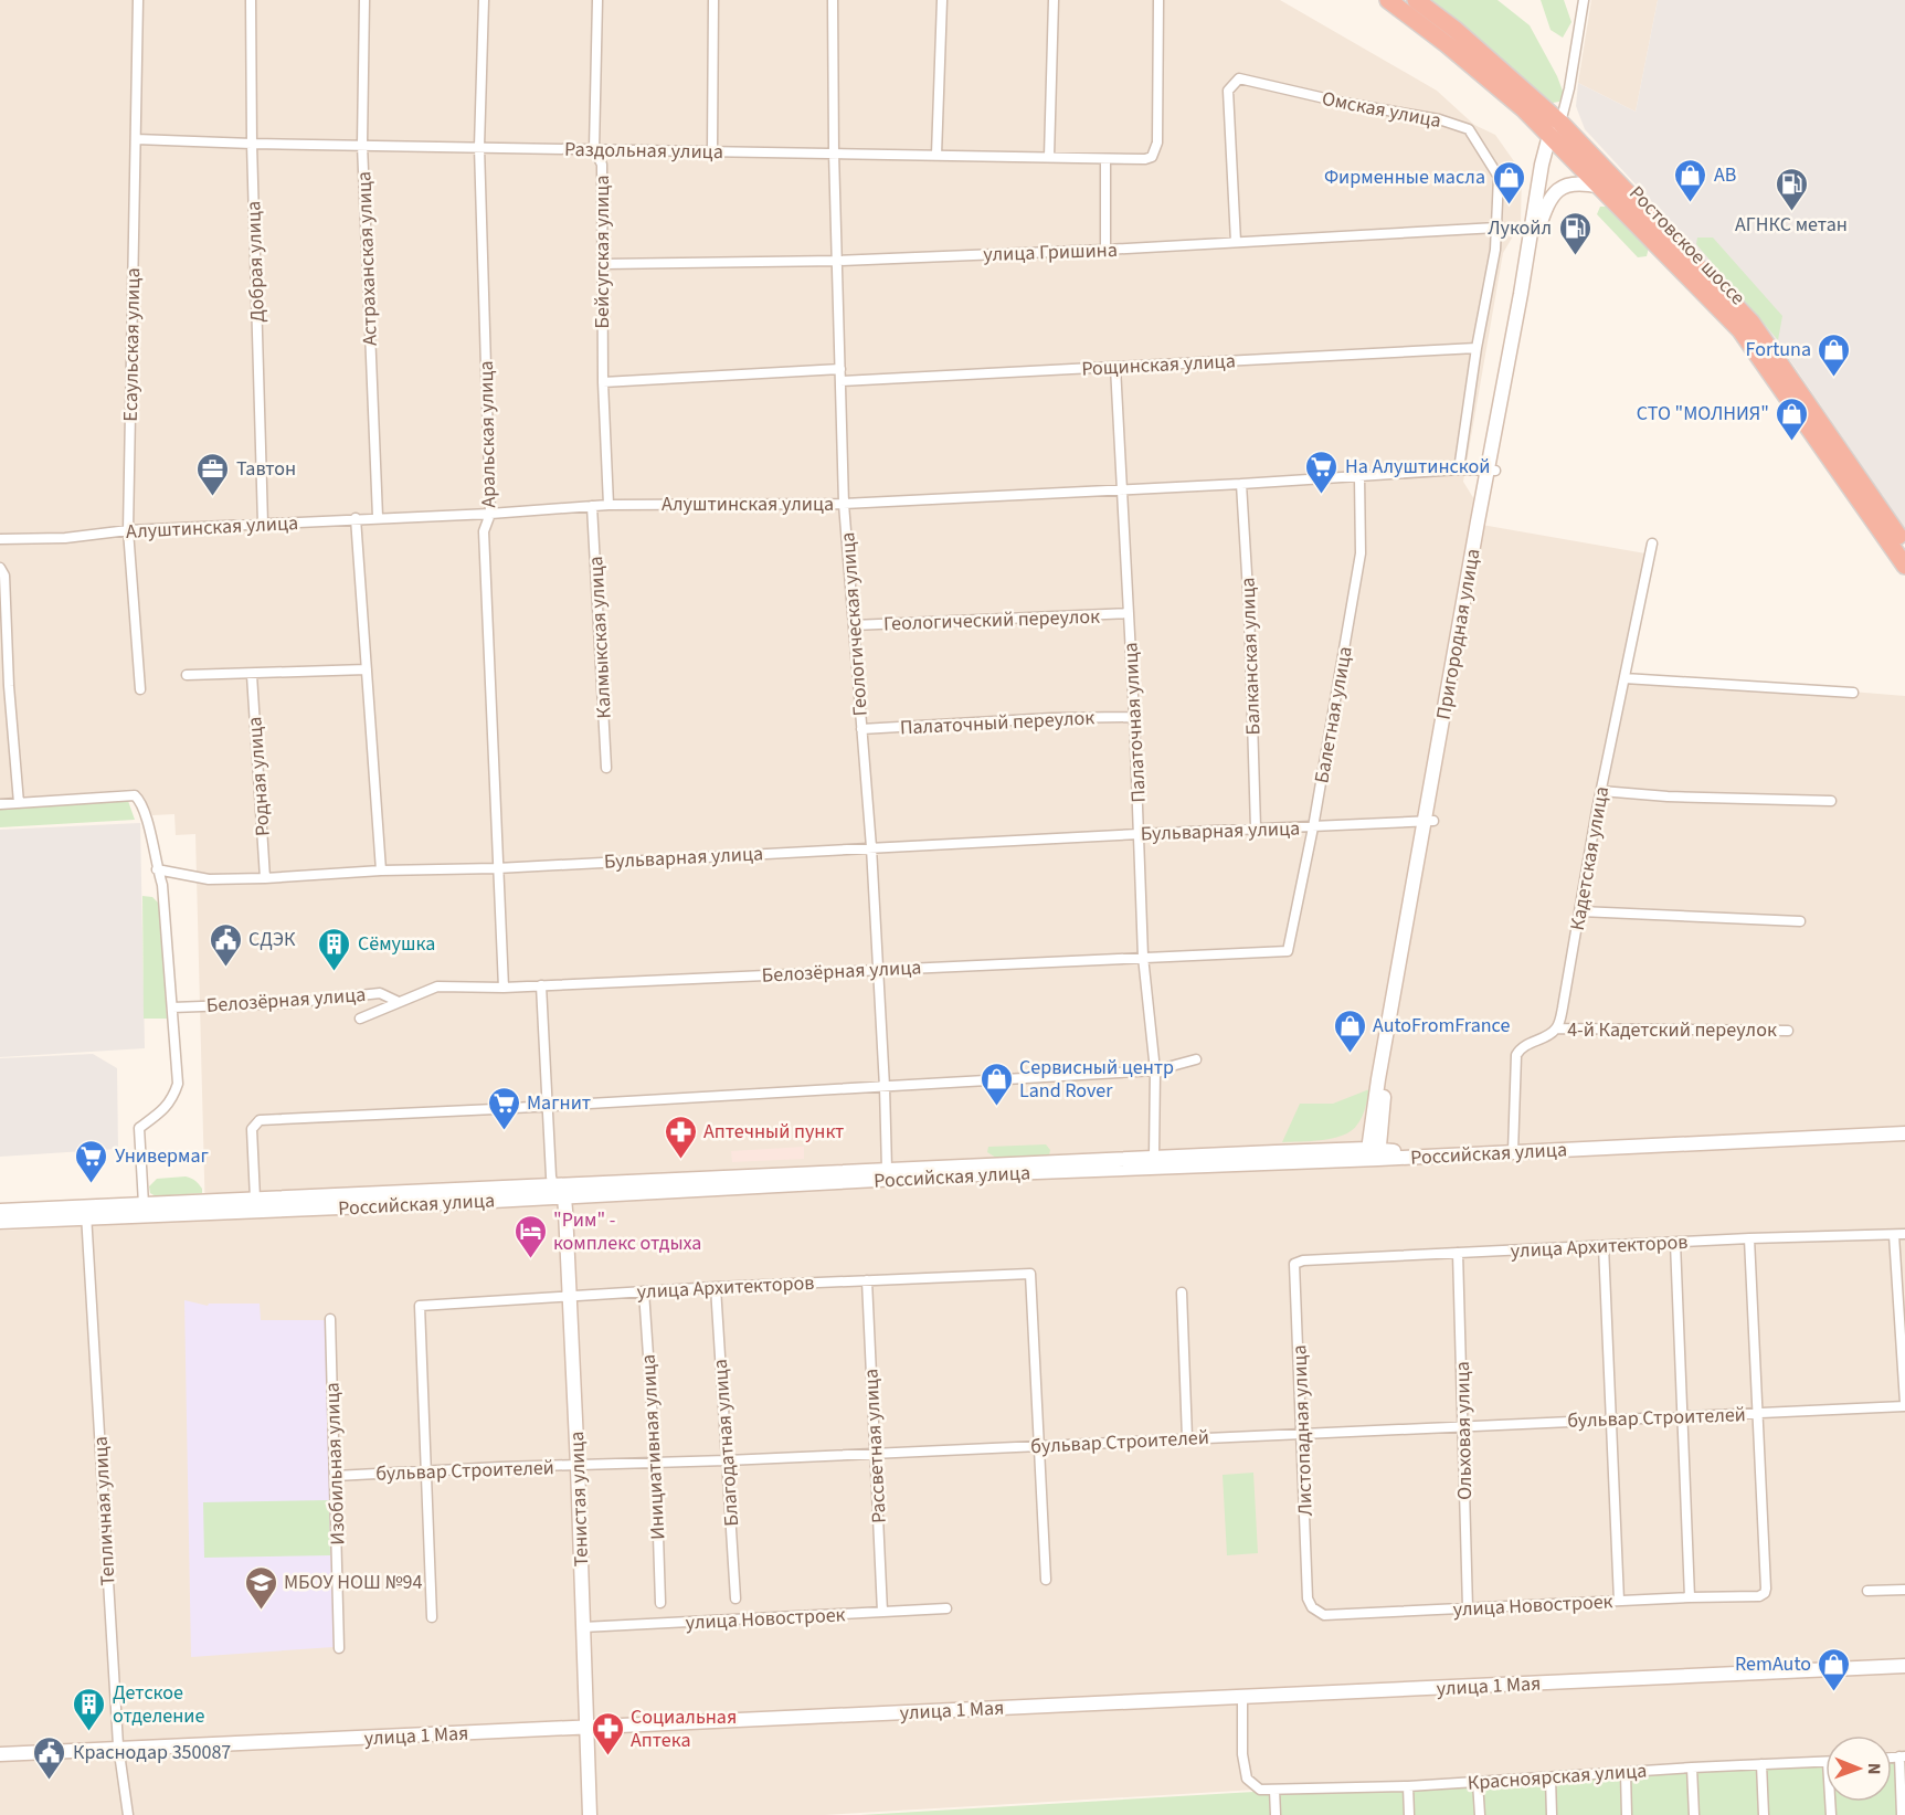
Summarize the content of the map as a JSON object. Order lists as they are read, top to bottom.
{
  "streets": {
    "highway": ["Ростовское шоссе"],
    "street": [
      "Омская улица",
      "Раздольная улица",
      "Бейсугская улица",
      "улица Гришина",
      "Астраханская улица",
      "Добрая улица",
      "Есаульская улица",
      "Рощинская улица",
      "Аральская улица",
      "Алуштинская улица",
      "Геологический переулок",
      "Геологическая улица",
      "Пригородная улица",
      "Калмыкская улица",
      "Балканская улица",
      "Балетная улица",
      "Палаточный переулок",
      "Палаточная улица",
      "Родная улица",
      "Бульварная улица",
      "Кадетская улица",
      "Белозёрная улица",
      "4-й Кадетский переулок",
      "Российская улица",
      "улица Архитекторов",
      "бульвар Строителей",
      "Листопадная улица",
      "Ольховая улица",
      "Благодатная улица",
      "Рассветная улица",
      "Инициативная улица",
      "Изобильная улица",
      "Тенистая улица",
      "Тепличная улица",
      "улица Новостроек",
      "улица 1 Мая",
      "Красноярская улица"
    ]
  },
  "crossings": [
    ["Омская улица", "улица Гришина"],
    ["Раздольная улица", "Бейсугская улица"],
    ["Раздольная улица", "Астраханская улица"],
    ["Раздольная улица", "Добрая улица"],
    ["Раздольная улица", "Есаульская улица"],
    ["Раздольная улица", "Аральская улица"],
    ["Раздольная улица", "Геологическая улица"],
    ["Ростовское шоссе", "Пригородная улица"],
    ["Бейсугская улица", "улица Гришина"],
    ["Бейсугская улица", "Алуштинская улица"],
    ["улица Гришина", "Геологическая улица"],
    ["Астраханская улица", "Алуштинская улица"],
    ["Добрая улица", "Алуштинская улица"],
    ["Есаульская улица", "Алуштинская улица"],
    ["Рощинская улица", "Геологическая улица"],
    ["Рощинская улица", "Палаточная улица"],
    ["Аральская улица", "Алуштинская улица"],
    ["Аральская улица", "Бульварная улица"],
    ["Аральская улица", "Белозёрная улица"],
    ["Алуштинская улица", "Геологическая улица"],
    ["Алуштинская улица", "Пригородная улица"],
    ["Алуштинская улица", "Калмыкская улица"],
    ["Алуштинская улица", "Балканская улица"],
    ["Алуштинская улица", "Балетная улица"],
    ["Алуштинская улица", "Палаточная улица"],
    ["Геологический переулок", "Геологическая улица"],
    ["Геологический переулок", "Палаточная улица"],
    ["Геологическая улица", "Палаточный переулок"],
    ["Геологическая улица", "Бульварная улица"],
    ["Геологическая улица", "Белозёрная улица"],
    ["Геологическая улица", "Российская улица"],
    ["Пригородная улица", "Бульварная улица"],
    ["Пригородная улица", "Российская улица"],
    ["Балканская улица", "Бульварная улица"],
    ["Балетная улица", "Бульварная улица"],
    ["Балетная улица", "Белозёрная улица"],
    ["Палаточный переулок", "Палаточная улица"],
    ["Палаточная улица", "Бульварная улица"],
    ["Палаточная улица", "Белозёрная улица"],
    ["Палаточная улица", "Российская улица"],
    ["Родная улица", "Бульварная улица"],
    ["Кадетская улица", "4-й Кадетский переулок"],
    ["Российская улица", "Тенистая улица"],
    ["Российская улица", "Тепличная улица"],
    ["улица Архитекторов", "бульвар Строителей"],
    ["улица Архитекторов", "Листопадная улица"],
    ["улица Архитекторов", "Ольховая улица"],
    ["улица Архитекторов", "Благодатная улица"],
    ["улица Архитекторов", "Рассветная улица"],
    ["улица Архитекторов", "Инициативная улица"],
    ["улица Архитекторов", "Тенистая улица"],
    ["бульвар Строителей", "Листопадная улица"],
    ["бульвар Строителей", "Ольховая улица"],
    ["бульвар Строителей", "Благодатная улица"],
    ["бульвар Строителей", "Рассветная улица"],
    ["бульвар Строителей", "Инициативная улица"],
    ["бульвар Строителей", "Изобильная улица"],
    ["бульвар Строителей", "Тенистая улица"],
    ["бульвар Строителей", "улица Новостроек"],
    ["Листопадная улица", "улица Новостроек"],
    ["Ольховая улица", "улица Новостроек"],
    ["Рассветная улица", "улица Новостроек"],
    ["Тенистая улица", "улица Новостроек"],
    ["Тенистая улица", "улица 1 Мая"],
    ["Тепличная улица", "улица 1 Мая"]
  ],
  "places": {
    "shop": [
      "АВ",
      "Фирменные масла",
      "Fortuna",
      "СТО \"МОЛНИЯ\"",
      "AutoFromFrance",
      "Сервисный центр Land Rover",
      "RemAuto"
    ],
    "fuel station": ["АГНКС метан", "Лукойл"],
    "supermarket": ["На Алуштинской", "Магнит", "Универмаг"],
    "office": ["Тавтон"],
    "public building": ["СДЭК", "Краснодар 350087"],
    "building": ["Сёмушка", "Детское отделение"],
    "pharmacy": ["Аптечный пункт", "Социальная Аптека"],
    "hotel": ["\"Рим\" - комплекс отдыха"],
    "school or university": ["МБОУ НОШ №94"]
  },
  "north": "right"
}
